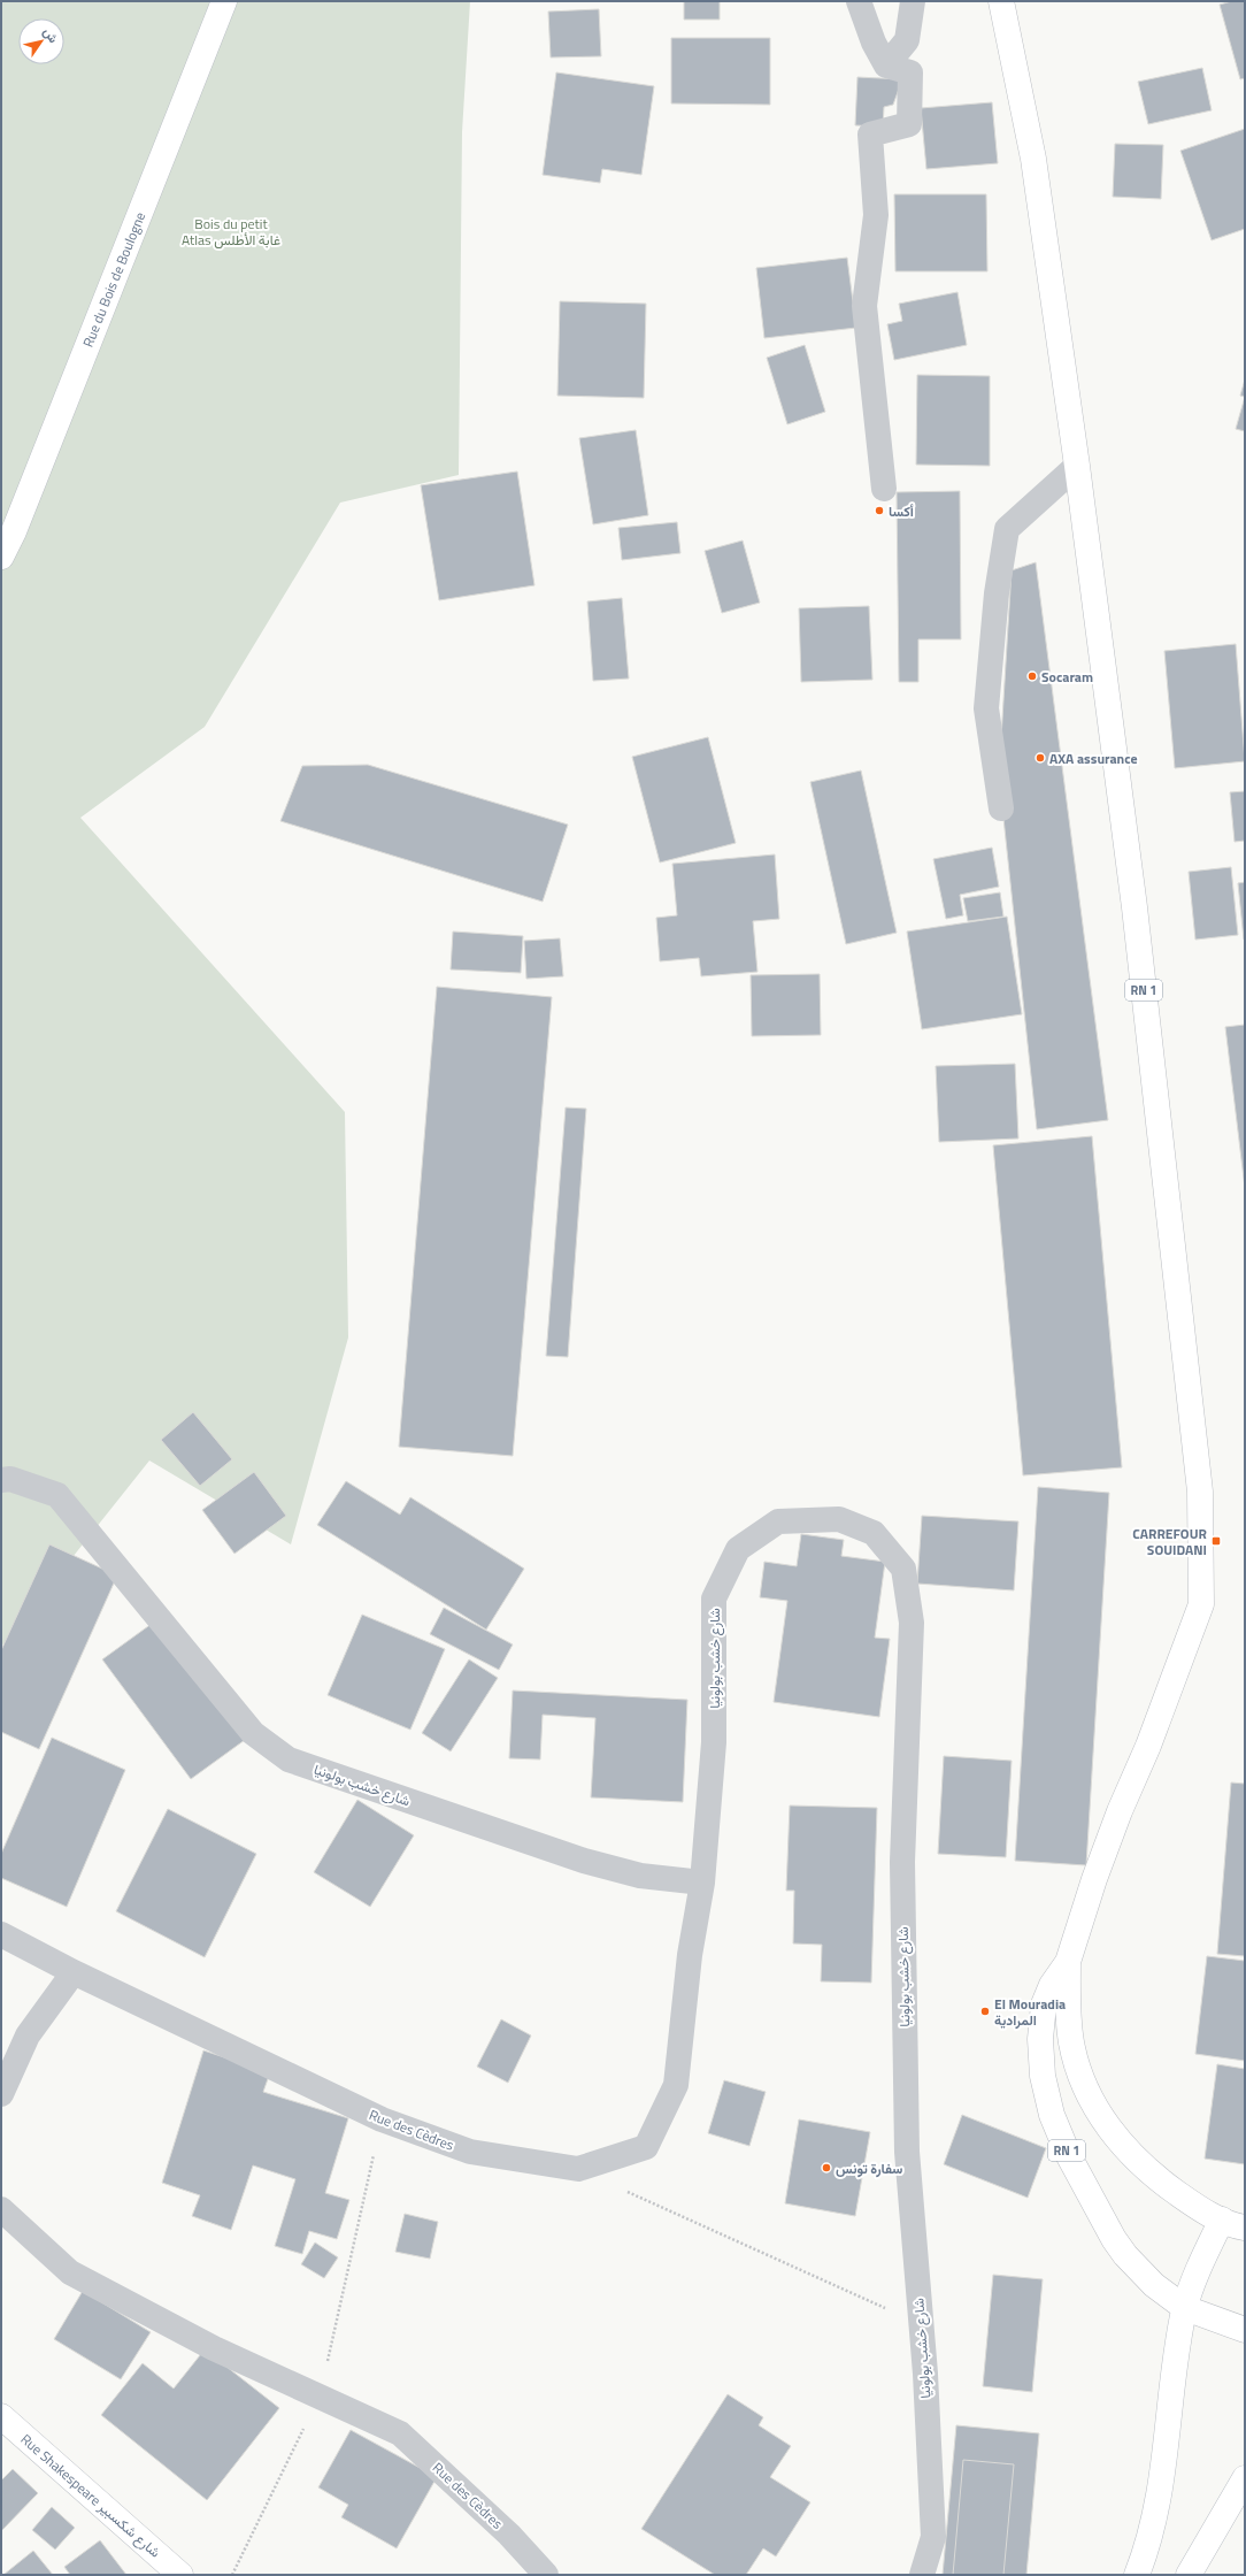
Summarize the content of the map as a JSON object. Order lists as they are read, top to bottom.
{
  "streets": {
    "main road": ["Rue du Bois de Boulogne", "RN 1", "Rue Shakespeare شارع شكسبير"],
    "street": ["شارع خشب بولونيا", "Rue des Cèdres"]
  },
  "crossings": [
    ["شارع خشب بولونيا", "Rue des Cèdres"]
  ],
  "parks": ["Bois du petit Atlas غابة الأطلس"],
  "places": {
    "other": [
      "أكسا",
      "Socaram",
      "AXA assurance",
      "El Mouradia المرادية",
      "سفارة تونس"
    ],
    "transit": ["CARREFOUR SOUIDANI"]
  },
  "north": "top right"
}
